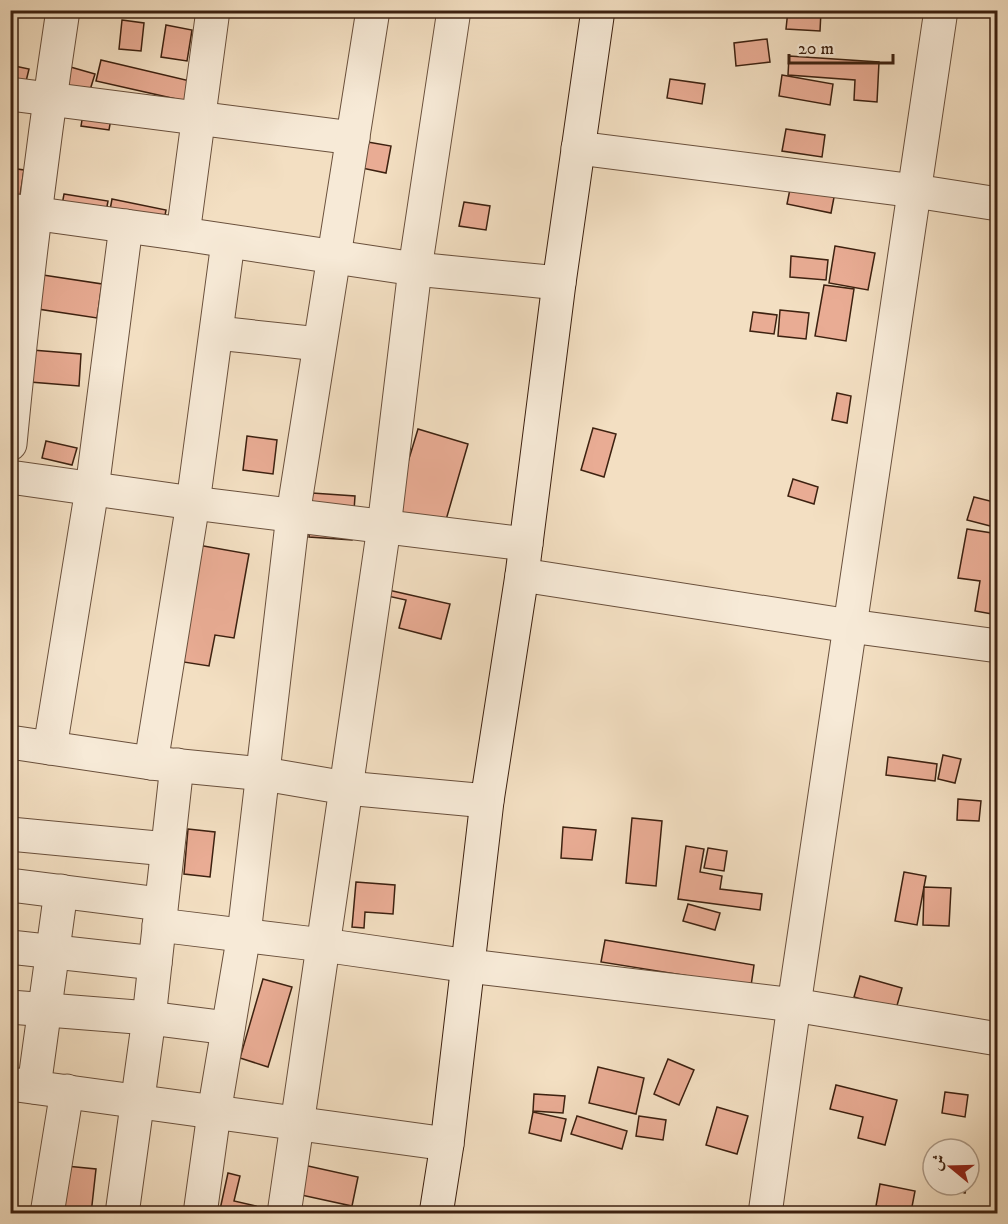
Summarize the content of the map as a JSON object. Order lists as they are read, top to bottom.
{
  "scale_bar": "20 m",
  "north": "left"
}
